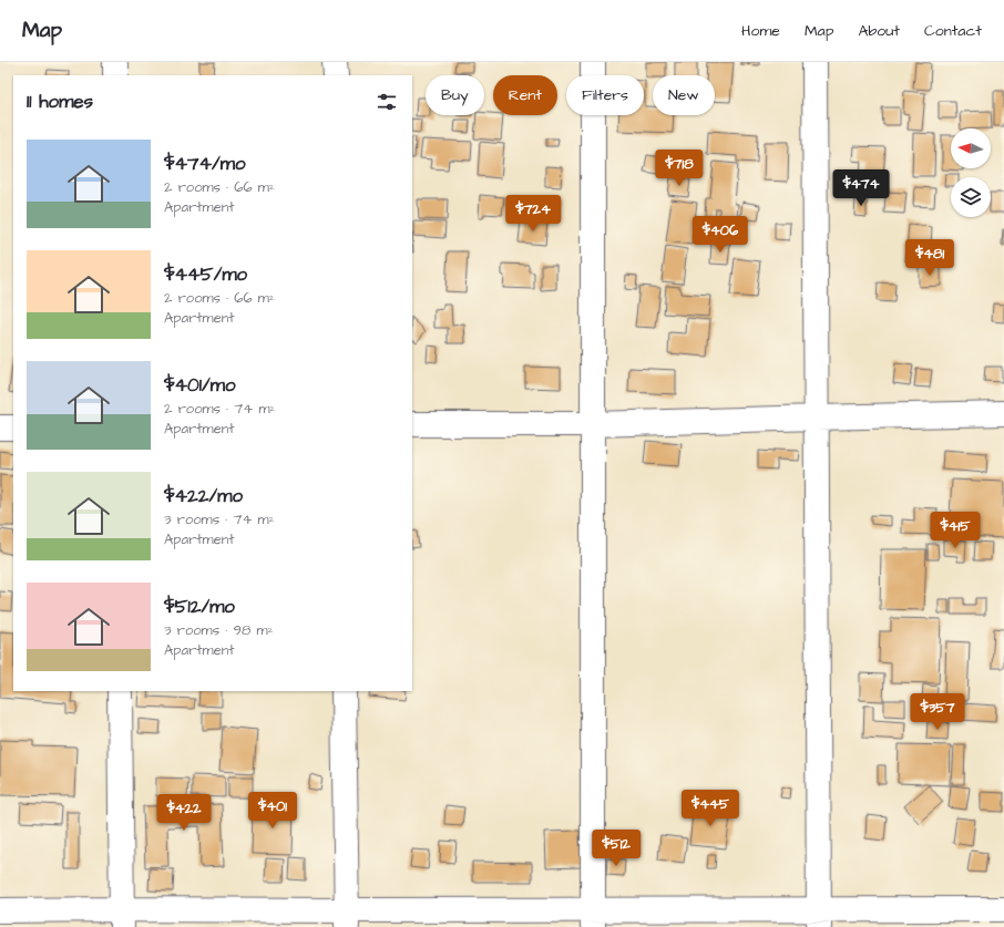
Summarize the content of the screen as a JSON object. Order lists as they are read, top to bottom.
{
  "north": "left",
  "page": {
    "header": "Map",
    "nav": [
      "Home",
      "Map",
      "About",
      "Contact"
    ],
    "chip": [
      "Buy",
      "Rent",
      "Filters",
      "New"
    ],
    "heading": "11 homes",
    "list": [
      {
        "name": "$474/mo",
        "note": "2 rooms · 66 m² · Apartment"
      },
      {
        "name": "$445/mo",
        "note": "2 rooms · 66 m² · Apartment"
      },
      {
        "name": "$401/mo",
        "note": "2 rooms · 74 m² · Apartment"
      },
      {
        "name": "$422/mo",
        "note": "3 rooms · 74 m² · Apartment"
      },
      {
        "name": "$512/mo",
        "note": "3 rooms · 98 m² · Apartment"
      }
    ],
    "price": [
      "$718",
      "$474",
      "$724",
      "$406",
      "$481",
      "$415",
      "$357",
      "$445",
      "$401",
      "$422",
      "$512"
    ]
  }
}
